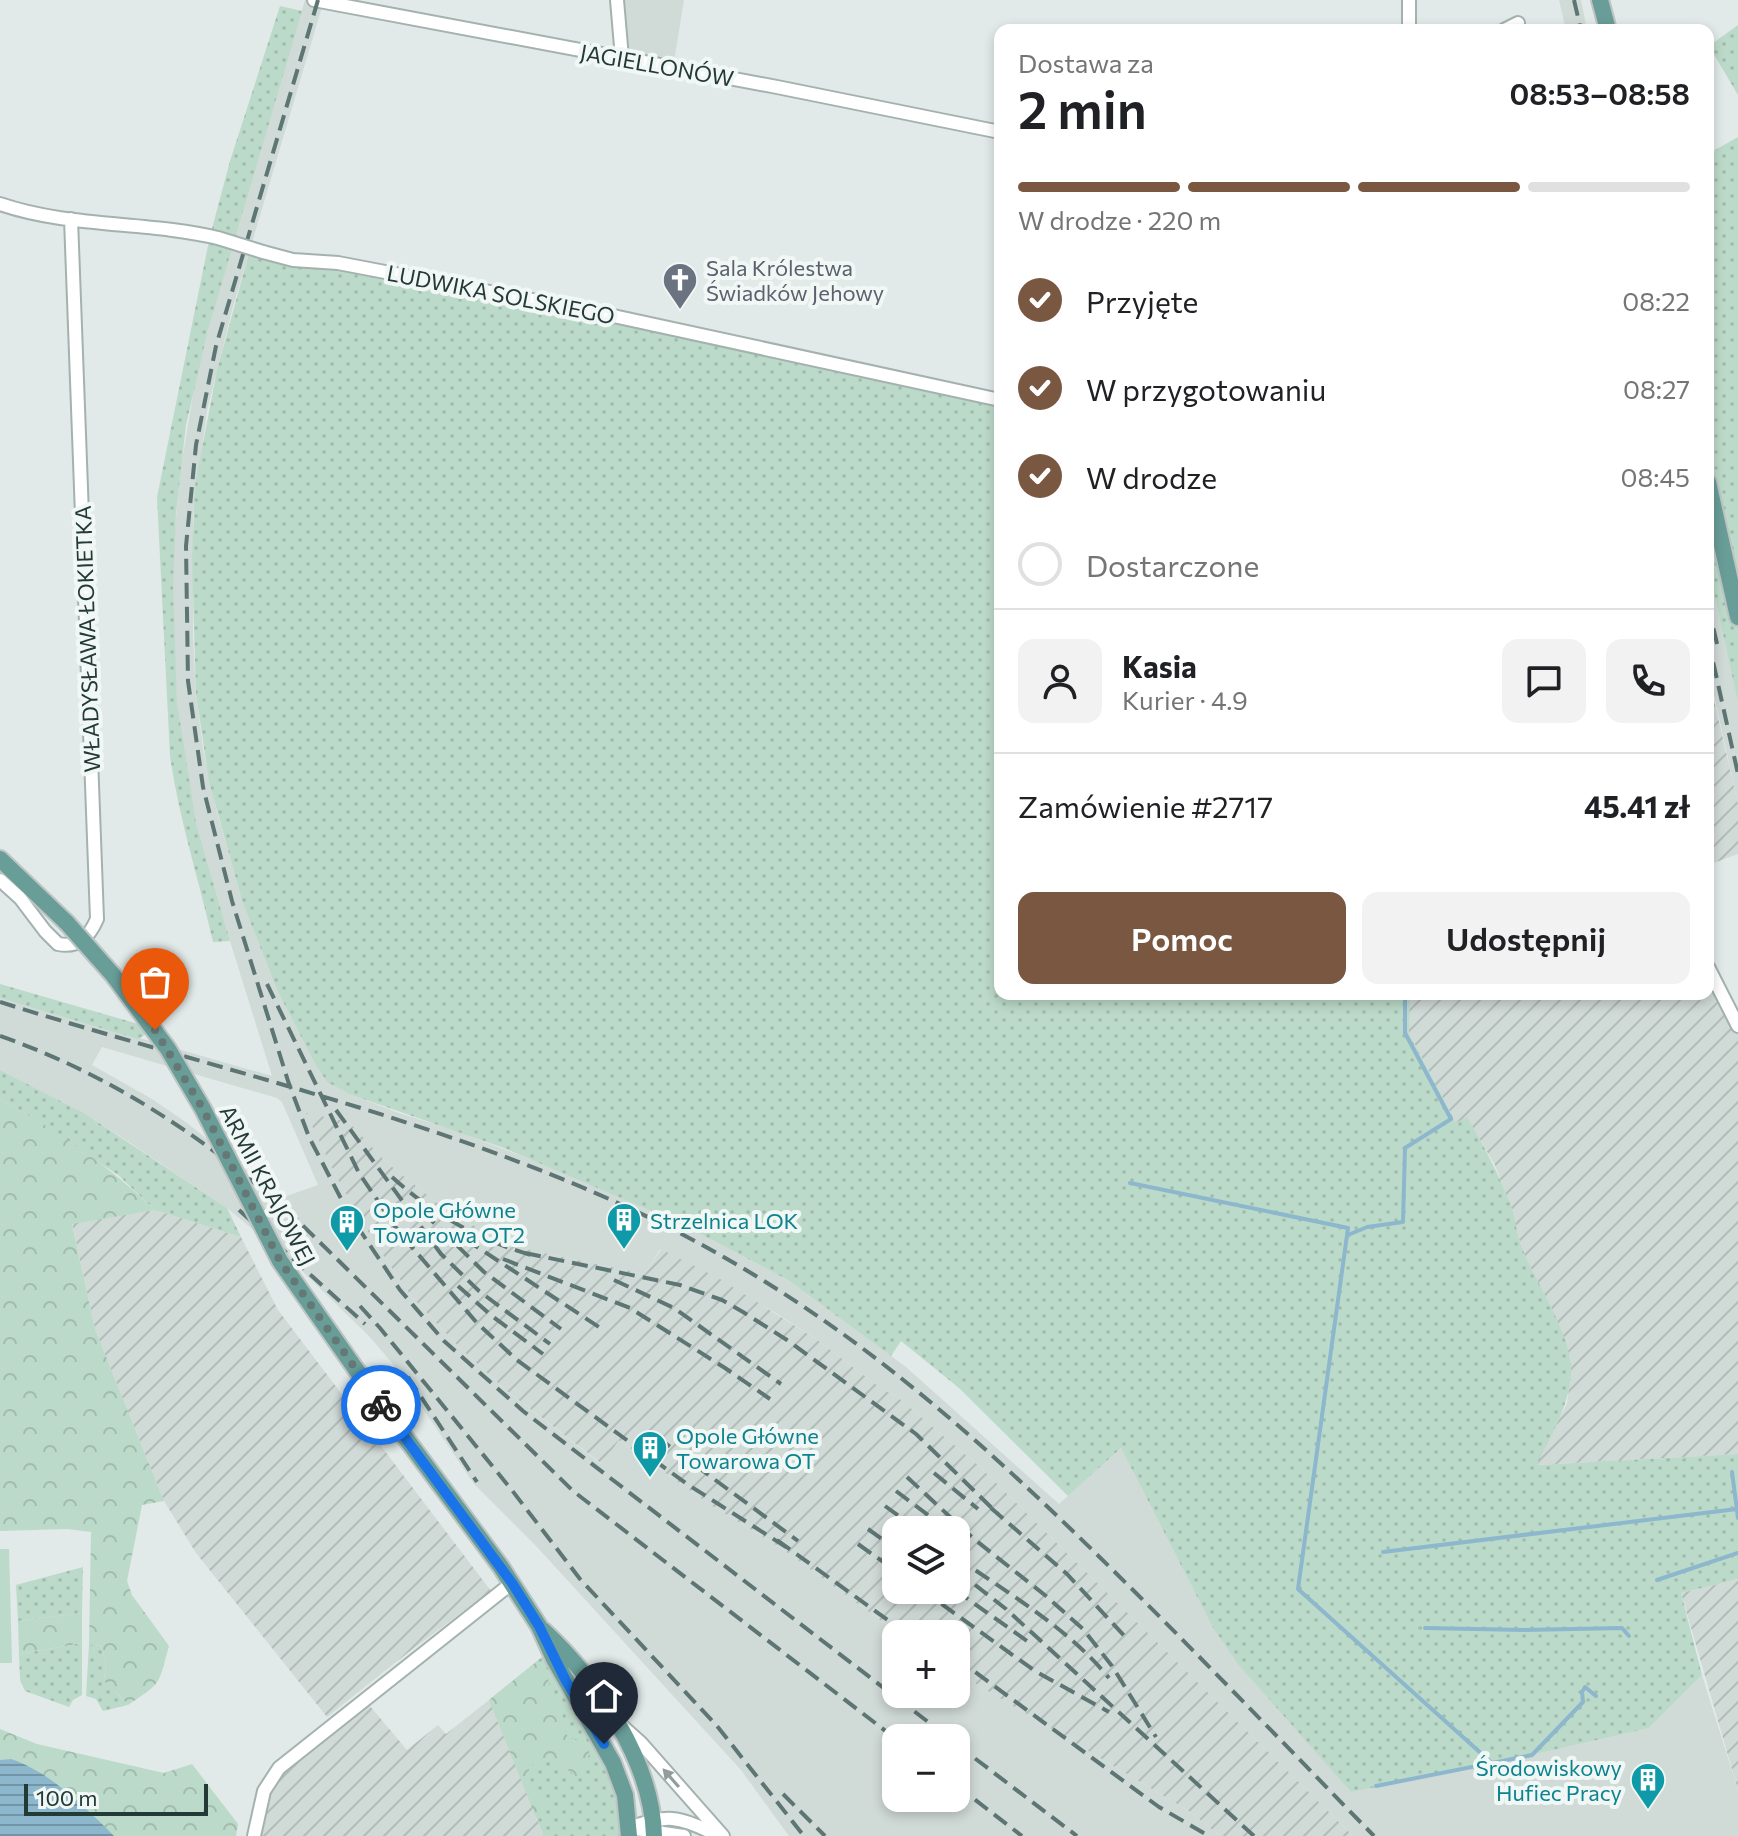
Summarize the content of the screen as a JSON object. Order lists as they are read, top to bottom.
{
  "streets": {
    "main road": ["ARMII KRAJOWEJ"],
    "street": ["JAGIELLONÓW", "LUDWIKA SOLSKIEGO", "WŁADYSŁAWA ŁOKIETKA"]
  },
  "crossings": [
    ["LUDWIKA SOLSKIEGO", "WŁADYSŁAWA ŁOKIETKA"]
  ],
  "places": {
    "church": ["Sala Królestwa Świadków Jehowy"],
    "building": [
      "Strzelnica LOK",
      "Opole Główne Towarowa OT2",
      "Opole Główne Towarowa OT",
      "Środowiskowy Hufiec Pracy"
    ]
  },
  "scale_bar": "100 m",
  "page": {
    "heading": ["2 min", "Dostawa za", "08:53–08:58"],
    "panel": [
      "Kasia",
      "Kurier · 4.9",
      "Zamówienie #2717",
      "45.41 zł"
    ],
    "bar": "W drodze · 220 m",
    "list": [
      ["Przyjęte", "08:22"],
      ["W przygotowaniu", "08:27"],
      ["W drodze", "08:45"],
      "Dostarczone"
    ],
    "buttons": ["Pomoc", "Udostępnij"],
    "map_buttons": ["+", "−"],
    "scale": "100 m"
  }
}
